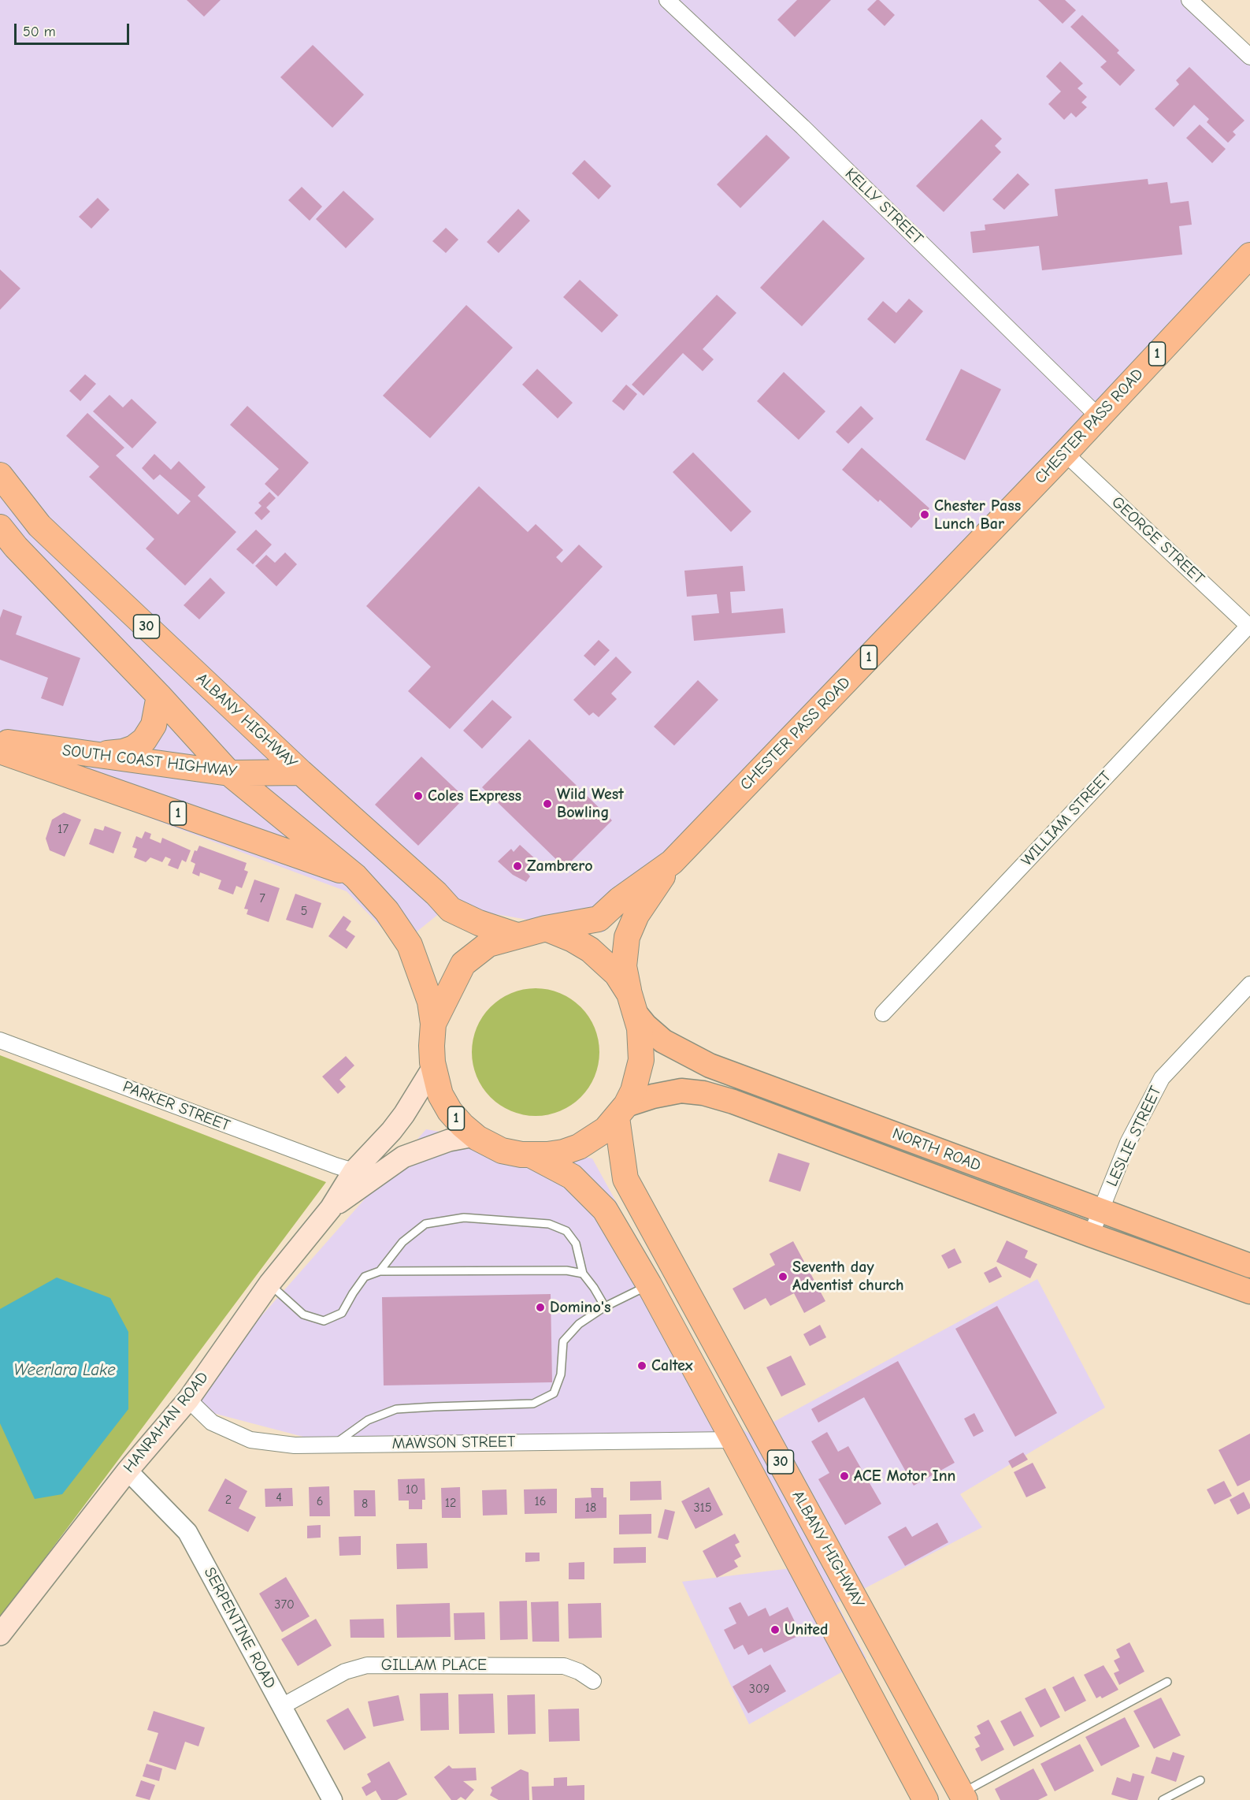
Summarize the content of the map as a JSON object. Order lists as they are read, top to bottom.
{
  "streets": {
    "highway": [
      "1",
      "CHESTER PASS ROAD",
      "30",
      "ALBANY HIGHWAY",
      "SOUTH COAST HIGHWAY"
    ],
    "main road": ["NORTH ROAD", "HANRAHAN ROAD"],
    "street": [
      "KELLY STREET",
      "GEORGE STREET",
      "WILLIAM STREET",
      "PARKER STREET",
      "LESLIE STREET",
      "MAWSON STREET",
      "SERPENTINE ROAD",
      "GILLAM PLACE"
    ]
  },
  "crossings": [
    ["KELLY STREET", "CHESTER PASS ROAD"],
    ["1", "CHESTER PASS ROAD"],
    ["1", "30"],
    ["1", "ALBANY HIGHWAY"],
    ["1", "SOUTH COAST HIGHWAY"],
    ["1", "NORTH ROAD"],
    ["1", "HANRAHAN ROAD"],
    ["CHESTER PASS ROAD", "GEORGE STREET"],
    ["CHESTER PASS ROAD", "NORTH ROAD"],
    ["GEORGE STREET", "WILLIAM STREET"],
    ["30", "SOUTH COAST HIGHWAY"],
    ["ALBANY HIGHWAY", "SOUTH COAST HIGHWAY"],
    ["ALBANY HIGHWAY", "NORTH ROAD"],
    ["ALBANY HIGHWAY", "MAWSON STREET"],
    ["PARKER STREET", "HANRAHAN ROAD"],
    ["LESLIE STREET", "NORTH ROAD"],
    ["HANRAHAN ROAD", "MAWSON STREET"],
    ["HANRAHAN ROAD", "SERPENTINE ROAD"],
    ["SERPENTINE ROAD", "GILLAM PLACE"]
  ],
  "water": ["Weerlara Lake"],
  "places": [
    "Chester Pass Lunch Bar",
    "Coles Express",
    "Wild West Bowling",
    "Zambrero",
    "Seventh day Adventist church",
    "Domino's",
    "Caltex",
    "ACE Motor Inn",
    "United"
  ],
  "house_numbers": [
    "17",
    "7",
    "5",
    "10",
    "4",
    "2",
    "6",
    "16",
    "12",
    "8",
    "18",
    "315",
    "370",
    "309"
  ],
  "scale_bar": "50 m"
}
